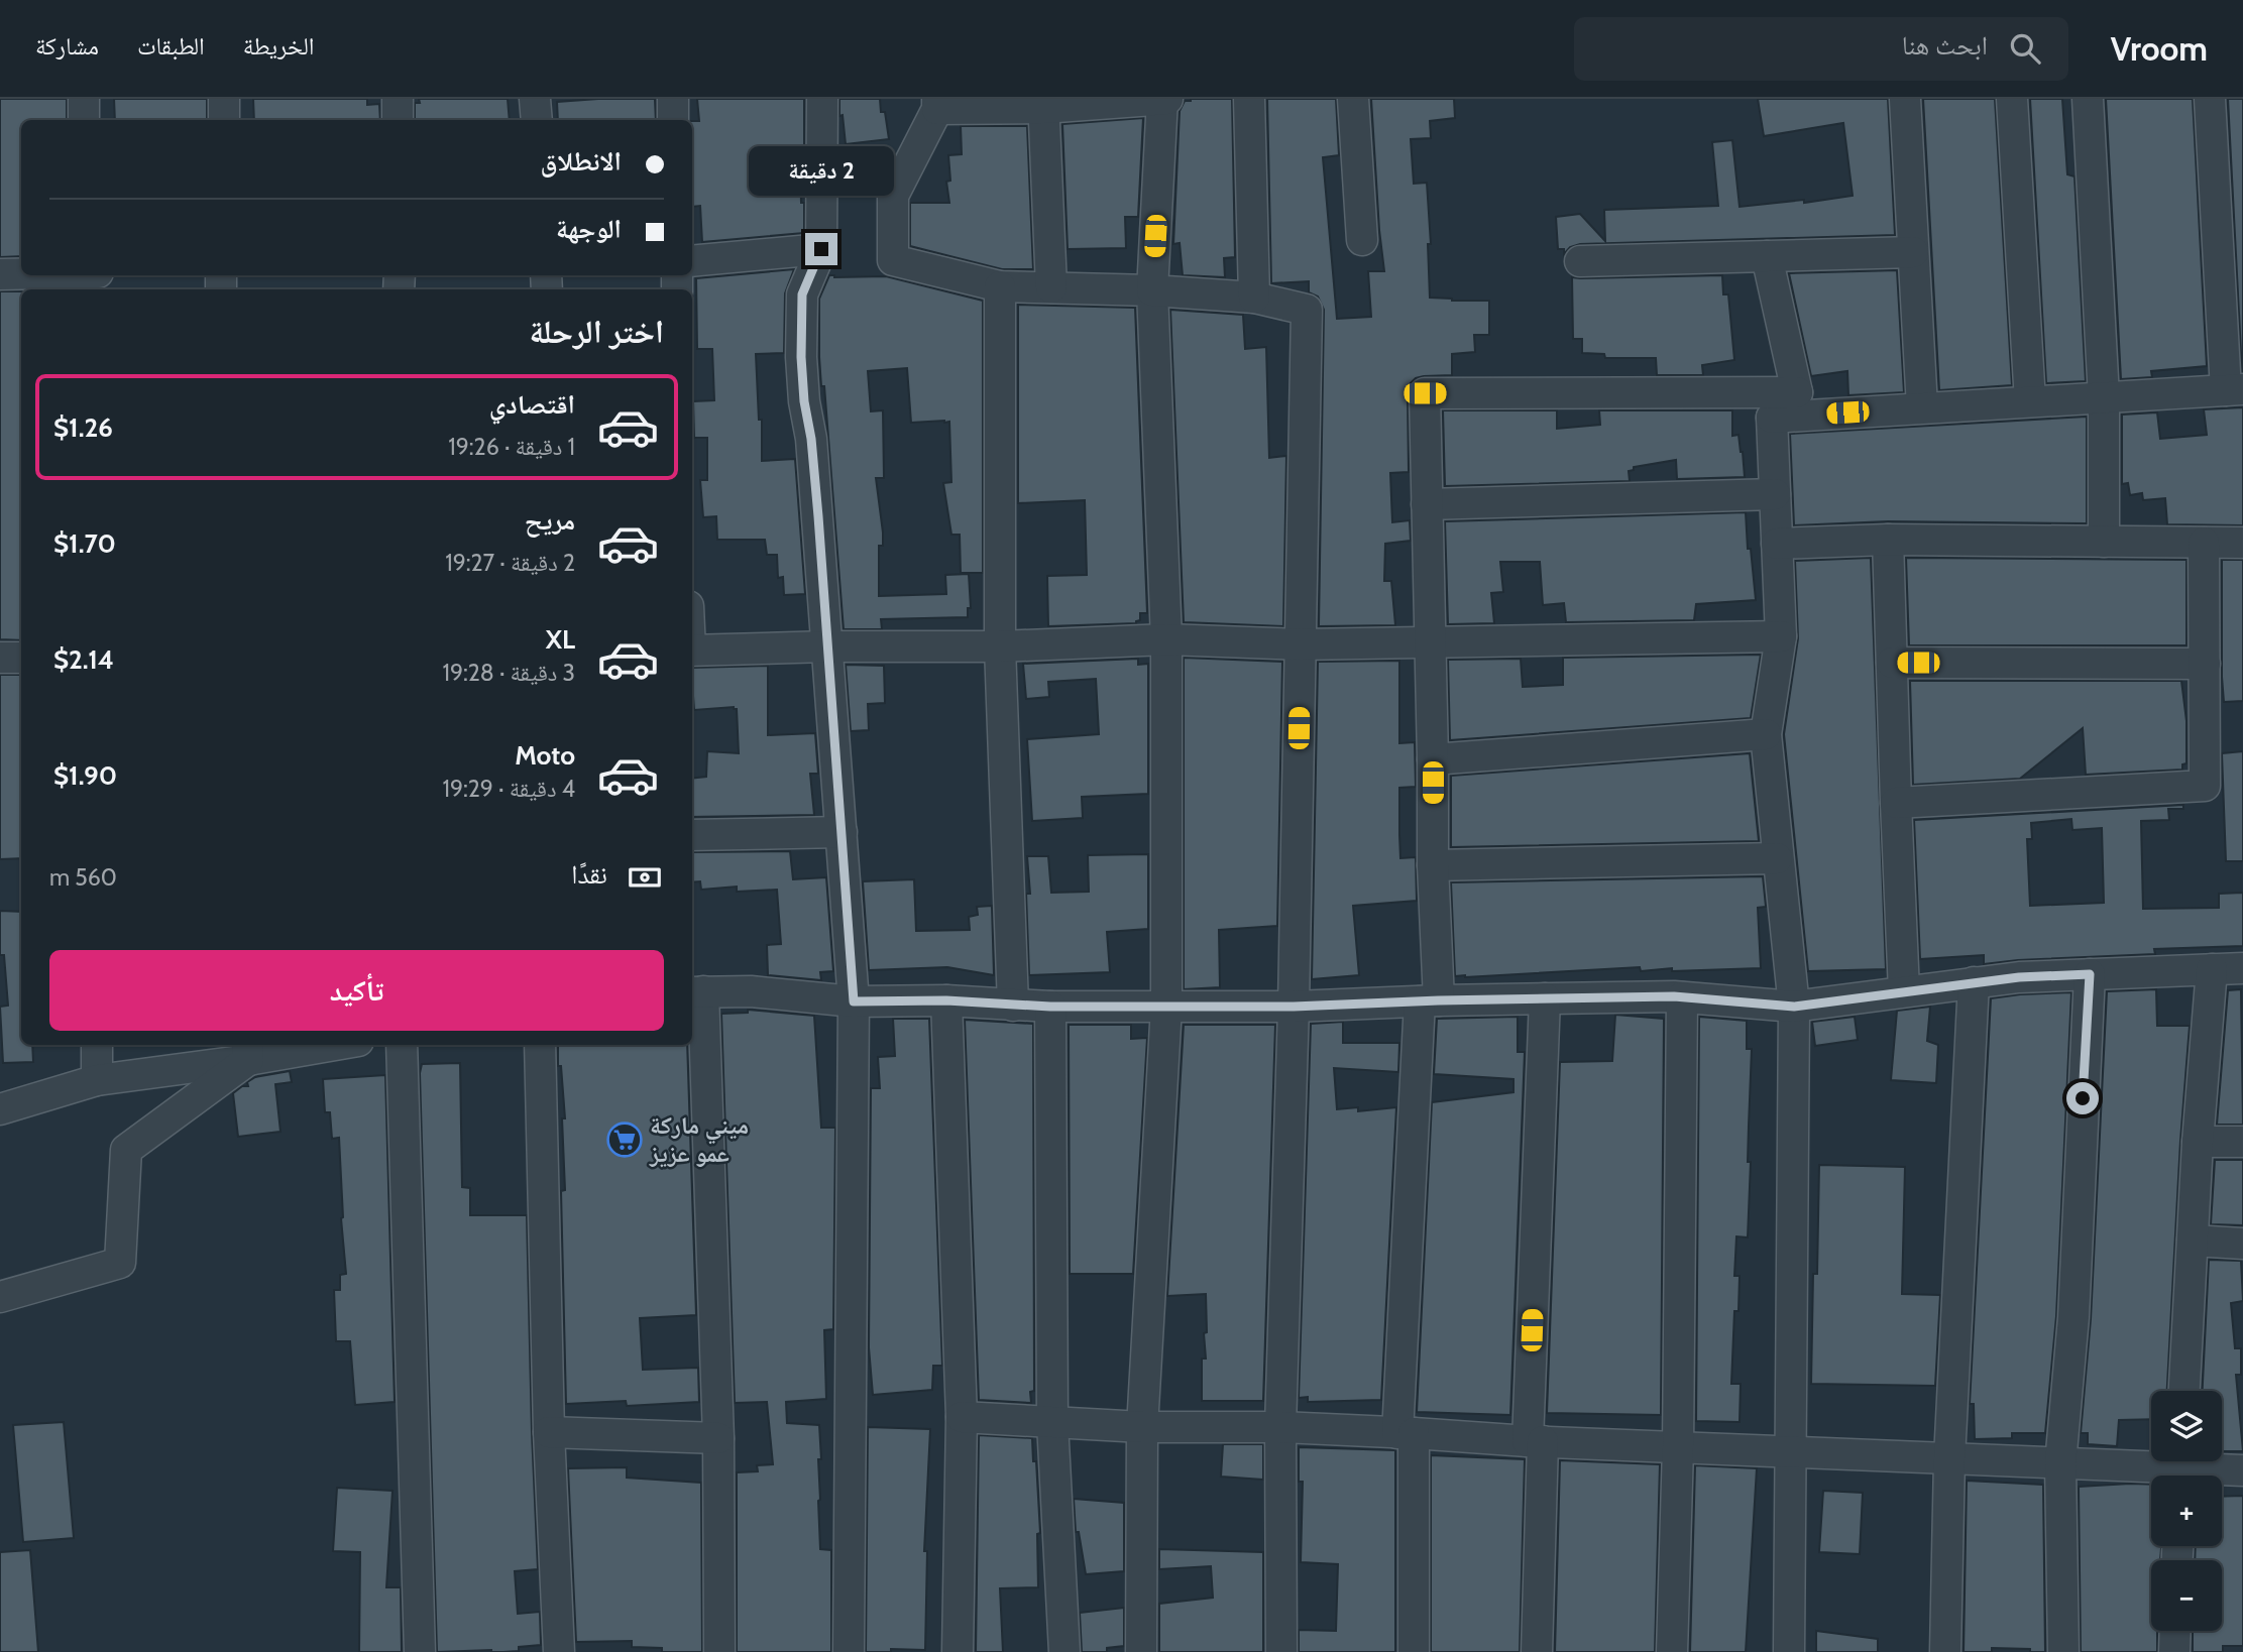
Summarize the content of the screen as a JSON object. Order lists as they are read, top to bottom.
{
  "places": {
    "supermarket": ["ميني ماركة عمو عزيز"]
  },
  "page": {
    "header": "Vroom",
    "search": "ابحث هنا",
    "nav": ["الخريطة", "الطبقات", "مشاركة"],
    "banner": ["الانطلاق", "الوجهة"],
    "bubble": "2 دقيقة",
    "heading": "اختر الرحلة",
    "list": [
      {
        "name": "اقتصادي",
        "note": "1 دقيقة · 19:26",
        "value": "$1.26"
      },
      {
        "name": "مريح",
        "note": "2 دقيقة · 19:27",
        "value": "$1.70"
      },
      {
        "name": "XL",
        "note": "3 دقيقة · 19:28",
        "value": "$2.14"
      },
      {
        "name": "Moto",
        "note": "4 دقيقة · 19:29",
        "value": "$1.90"
      }
    ],
    "pay": ["نقدًا", "560 m"],
    "buttons": "تأكيد",
    "map_buttons": ["+", "−"]
  }
}
